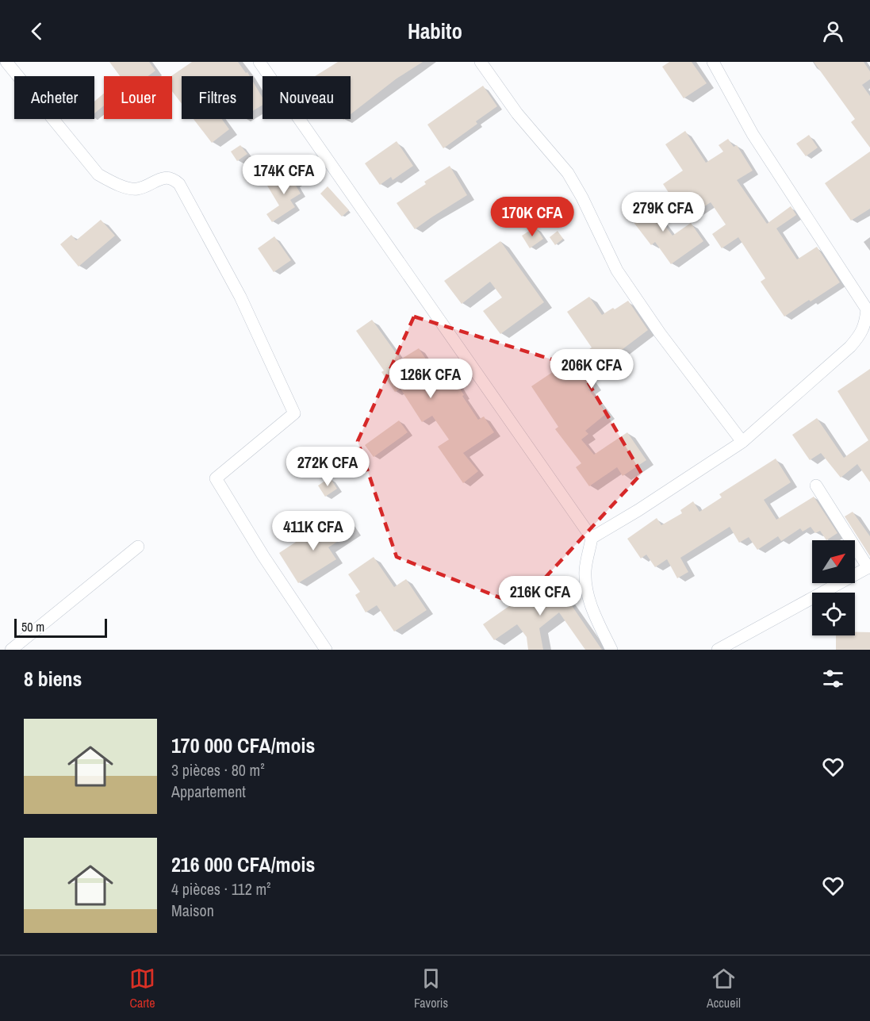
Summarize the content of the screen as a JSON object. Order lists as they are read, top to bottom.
{
  "scale_bar": "50 m",
  "north": "top right",
  "page": {
    "header": "Habito",
    "chip": [
      "Acheter",
      "Louer",
      "Filtres",
      "Nouveau"
    ],
    "price": [
      "174K CFA",
      "279K CFA",
      "170K CFA",
      "206K CFA",
      "126K CFA",
      "272K CFA",
      "411K CFA",
      "216K CFA"
    ],
    "scale": "50 m",
    "heading": "8 biens",
    "list": [
      {
        "name": "170 000 CFA/mois",
        "note": "3 pièces · 80 m² · Appartement"
      },
      {
        "name": "216 000 CFA/mois",
        "note": "4 pièces · 112 m² · Maison"
      }
    ],
    "tabs": ["Carte", "Favoris", "Accueil"]
  }
}
